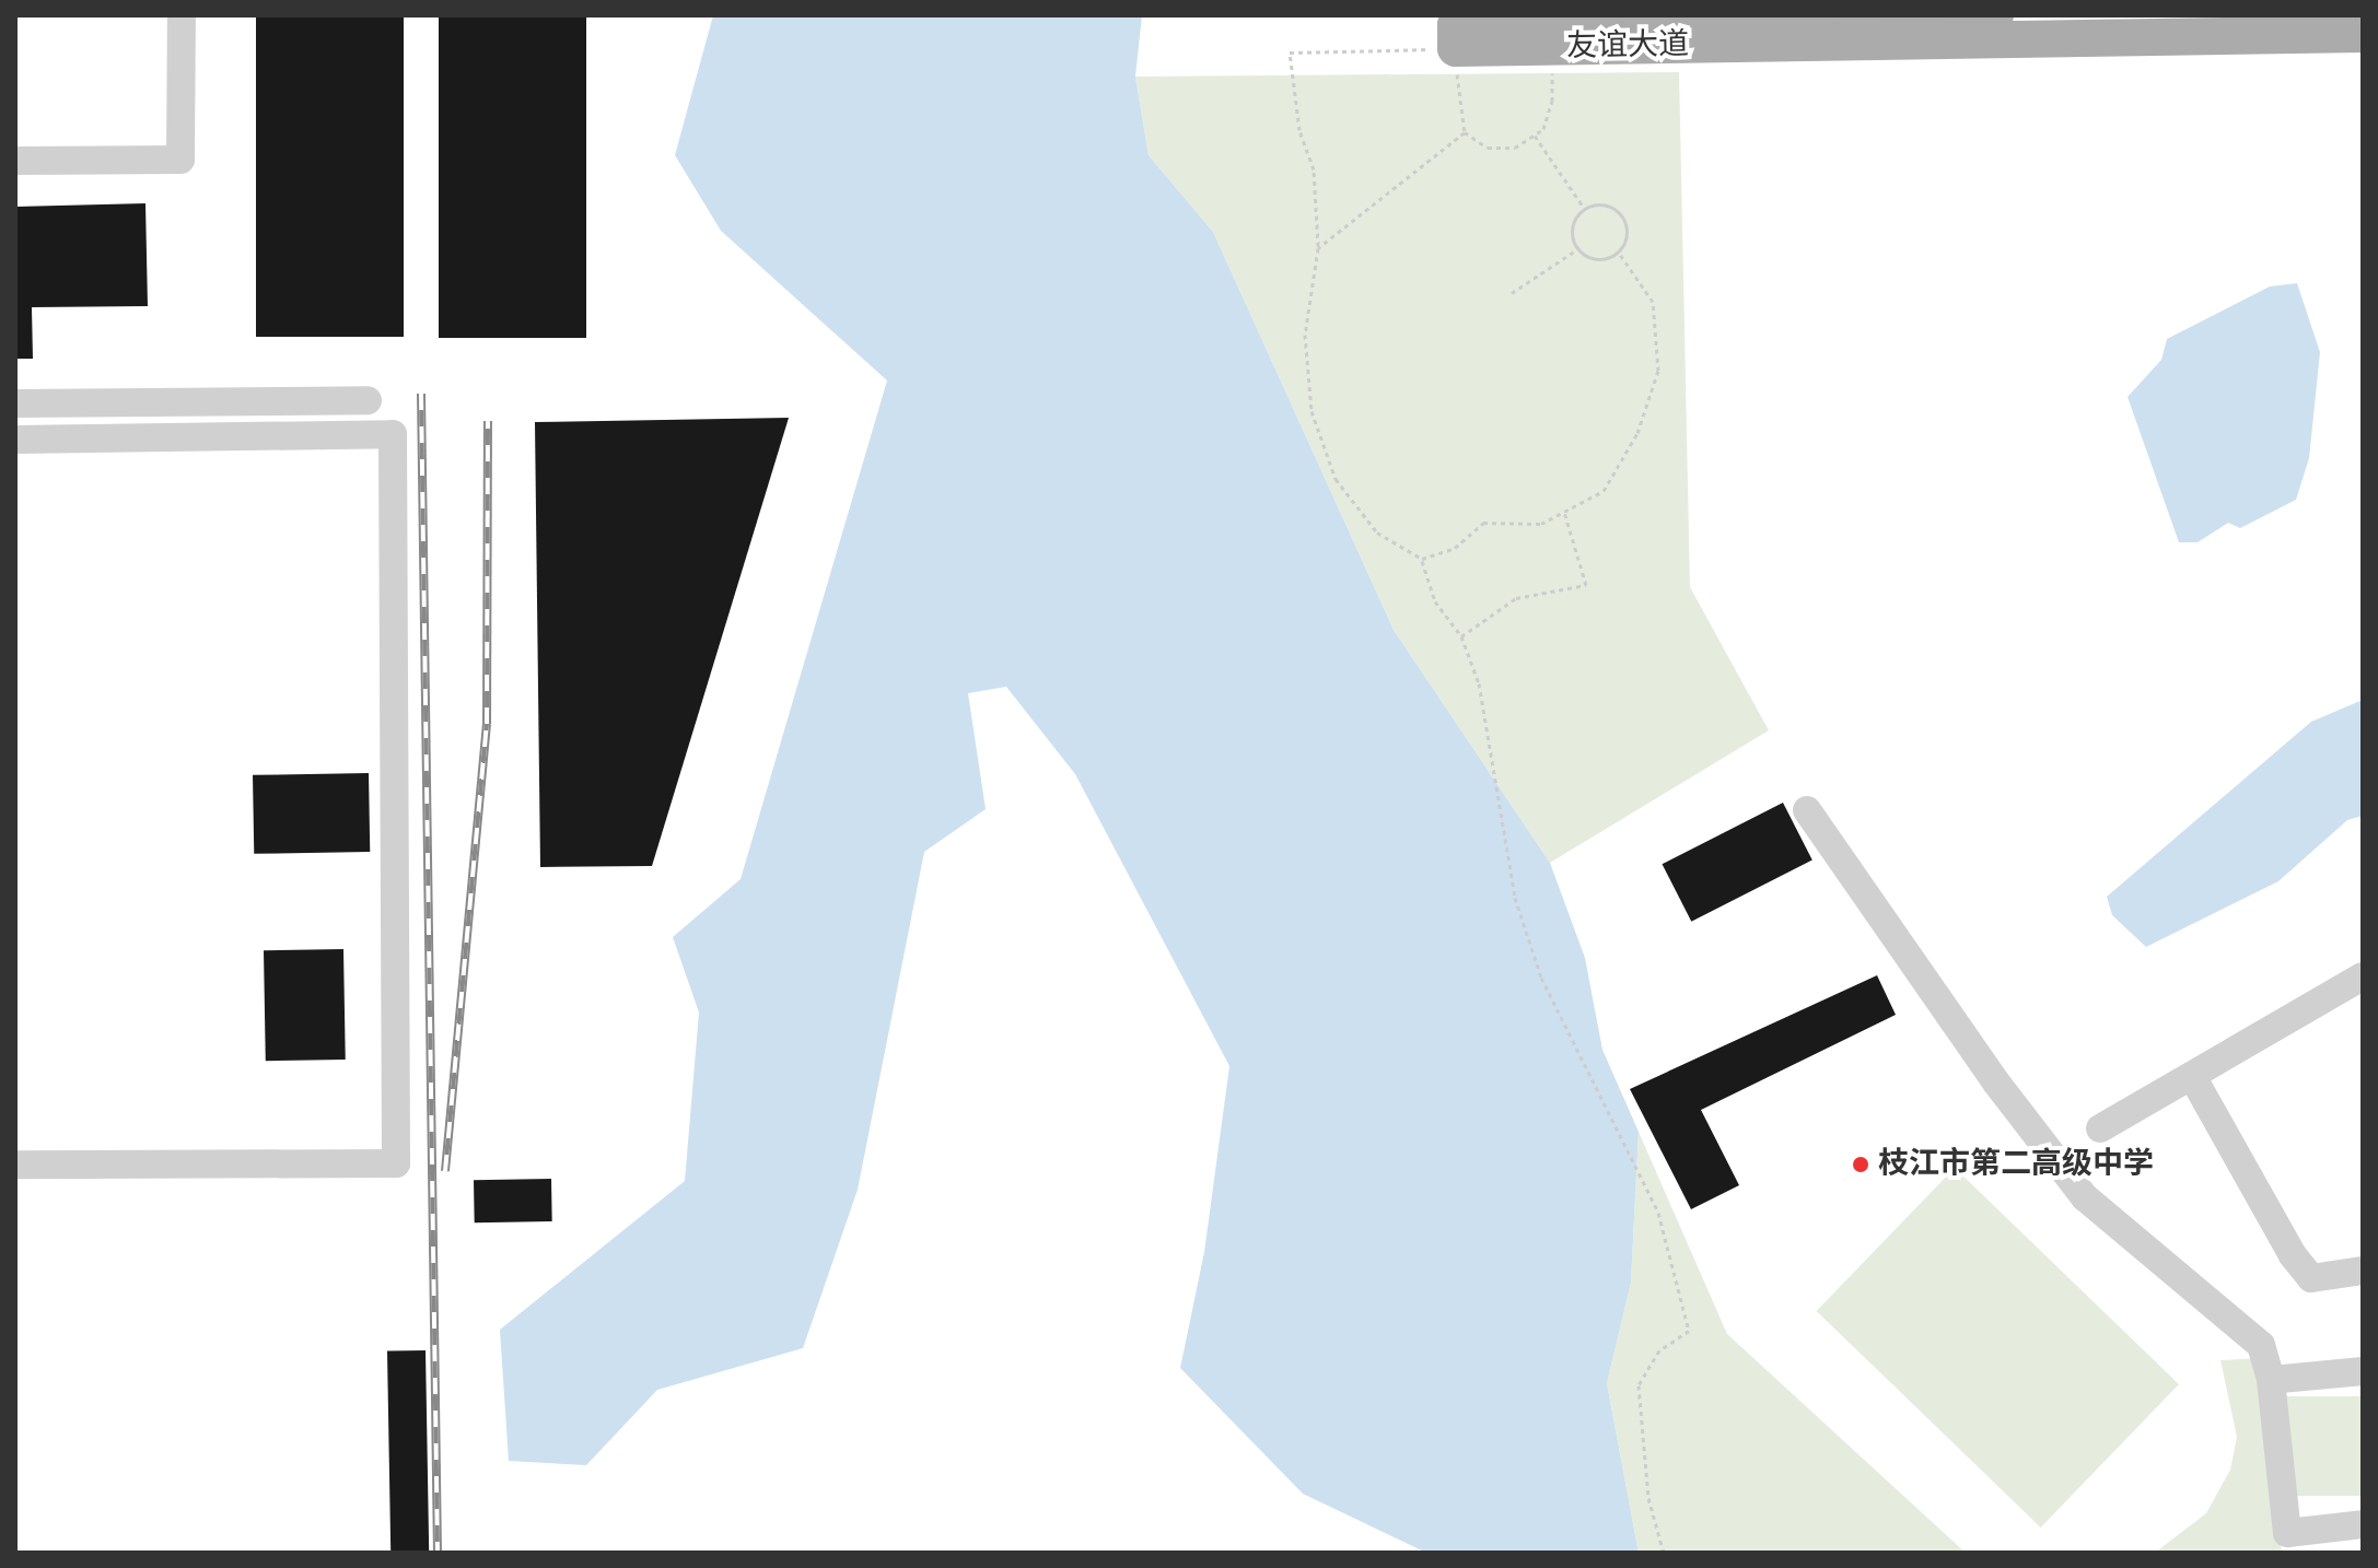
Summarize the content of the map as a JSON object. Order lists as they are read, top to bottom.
{
  "streets": {
    "main road": ["友谊大道"]
  },
  "places": ["枝江市第二高级中学"]
}
